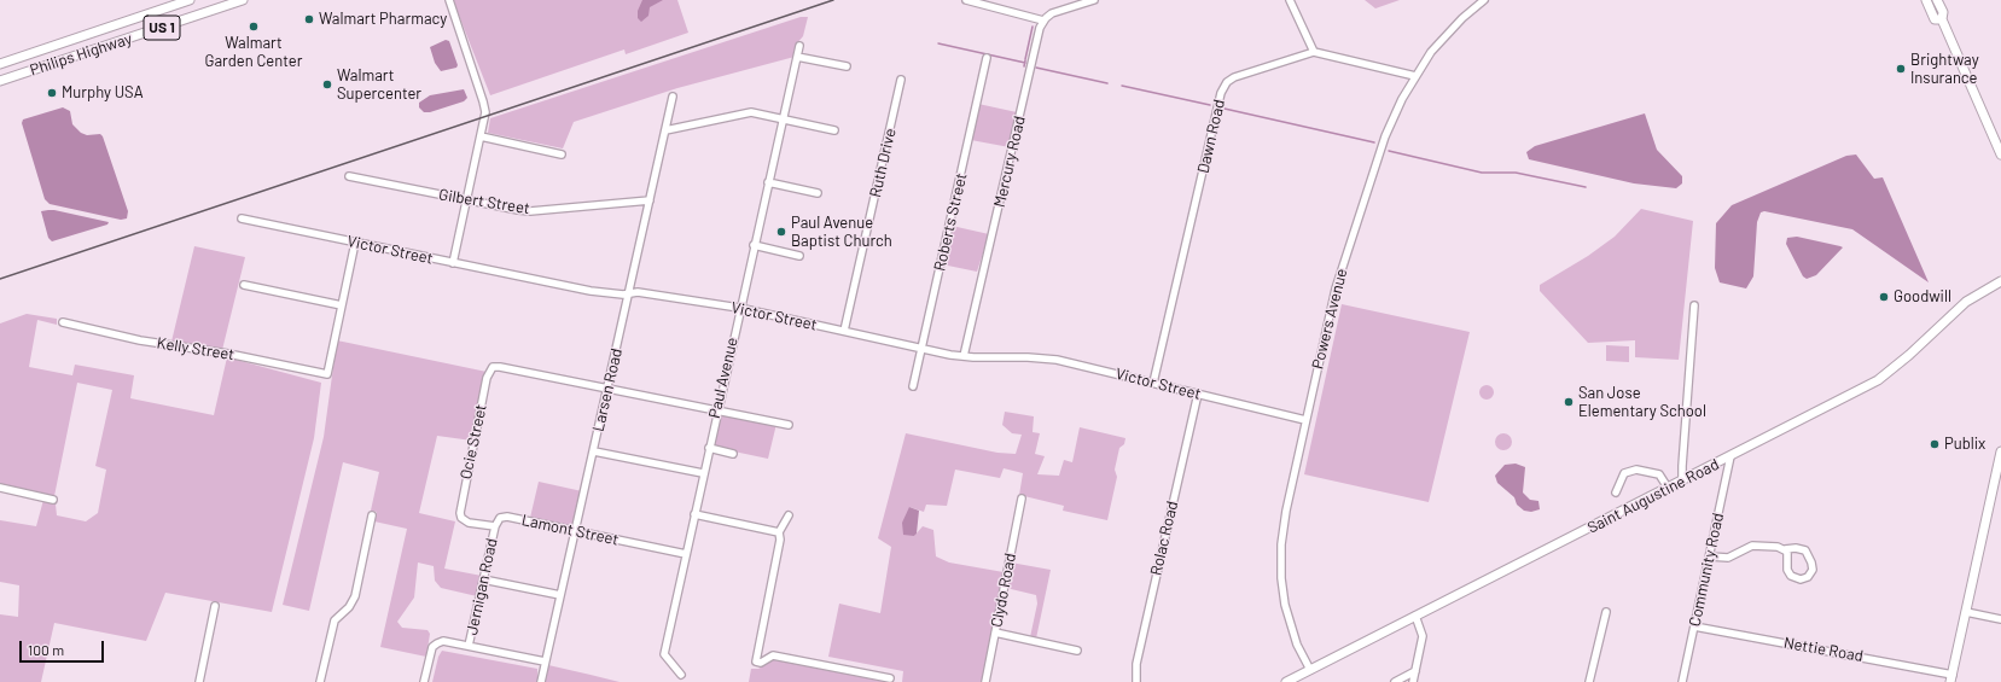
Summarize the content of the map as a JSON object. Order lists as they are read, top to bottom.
{
  "streets": {
    "main road": ["US 1", "Philips Highway", "Saint Augustine Road"],
    "street": [
      "Dawn Road",
      "Mercury Road",
      "Ruth Drive",
      "Gilbert Street",
      "Roberts Street",
      "Victor Street",
      "Powers Avenue",
      "Kelly Street",
      "Paul Avenue",
      "Larsen Road",
      "Ocie Street",
      "Lamont Street",
      "Rolac Road",
      "Community Road",
      "Jernigan Road",
      "Clydo Road",
      "Nettie Road"
    ]
  },
  "crossings": [
    ["Dawn Road", "Victor Street"],
    ["Mercury Road", "Victor Street"],
    ["Ruth Drive", "Victor Street"],
    ["Gilbert Street", "Larsen Road"],
    ["Roberts Street", "Victor Street"],
    ["Victor Street", "Powers Avenue"],
    ["Victor Street", "Paul Avenue"],
    ["Victor Street", "Larsen Road"],
    ["Victor Street", "Rolac Road"],
    ["Powers Avenue", "Saint Augustine Road"],
    ["Paul Avenue", "Lamont Street"],
    ["Larsen Road", "Ocie Street"],
    ["Larsen Road", "Lamont Street"],
    ["Ocie Street", "Lamont Street"],
    ["Ocie Street", "Jernigan Road"],
    ["Saint Augustine Road", "Community Road"],
    ["Lamont Street", "Jernigan Road"],
    ["Community Road", "Nettie Road"]
  ],
  "places": [
    "Walmart Pharmacy",
    "Walmart Garden Center",
    "Brightway Insurance",
    "Walmart Supercenter",
    "Murphy USA",
    "Paul Avenue Baptist Church",
    "Goodwill",
    "San Jose Elementary School",
    "Publix"
  ],
  "scale_bar": "100 m"
}
